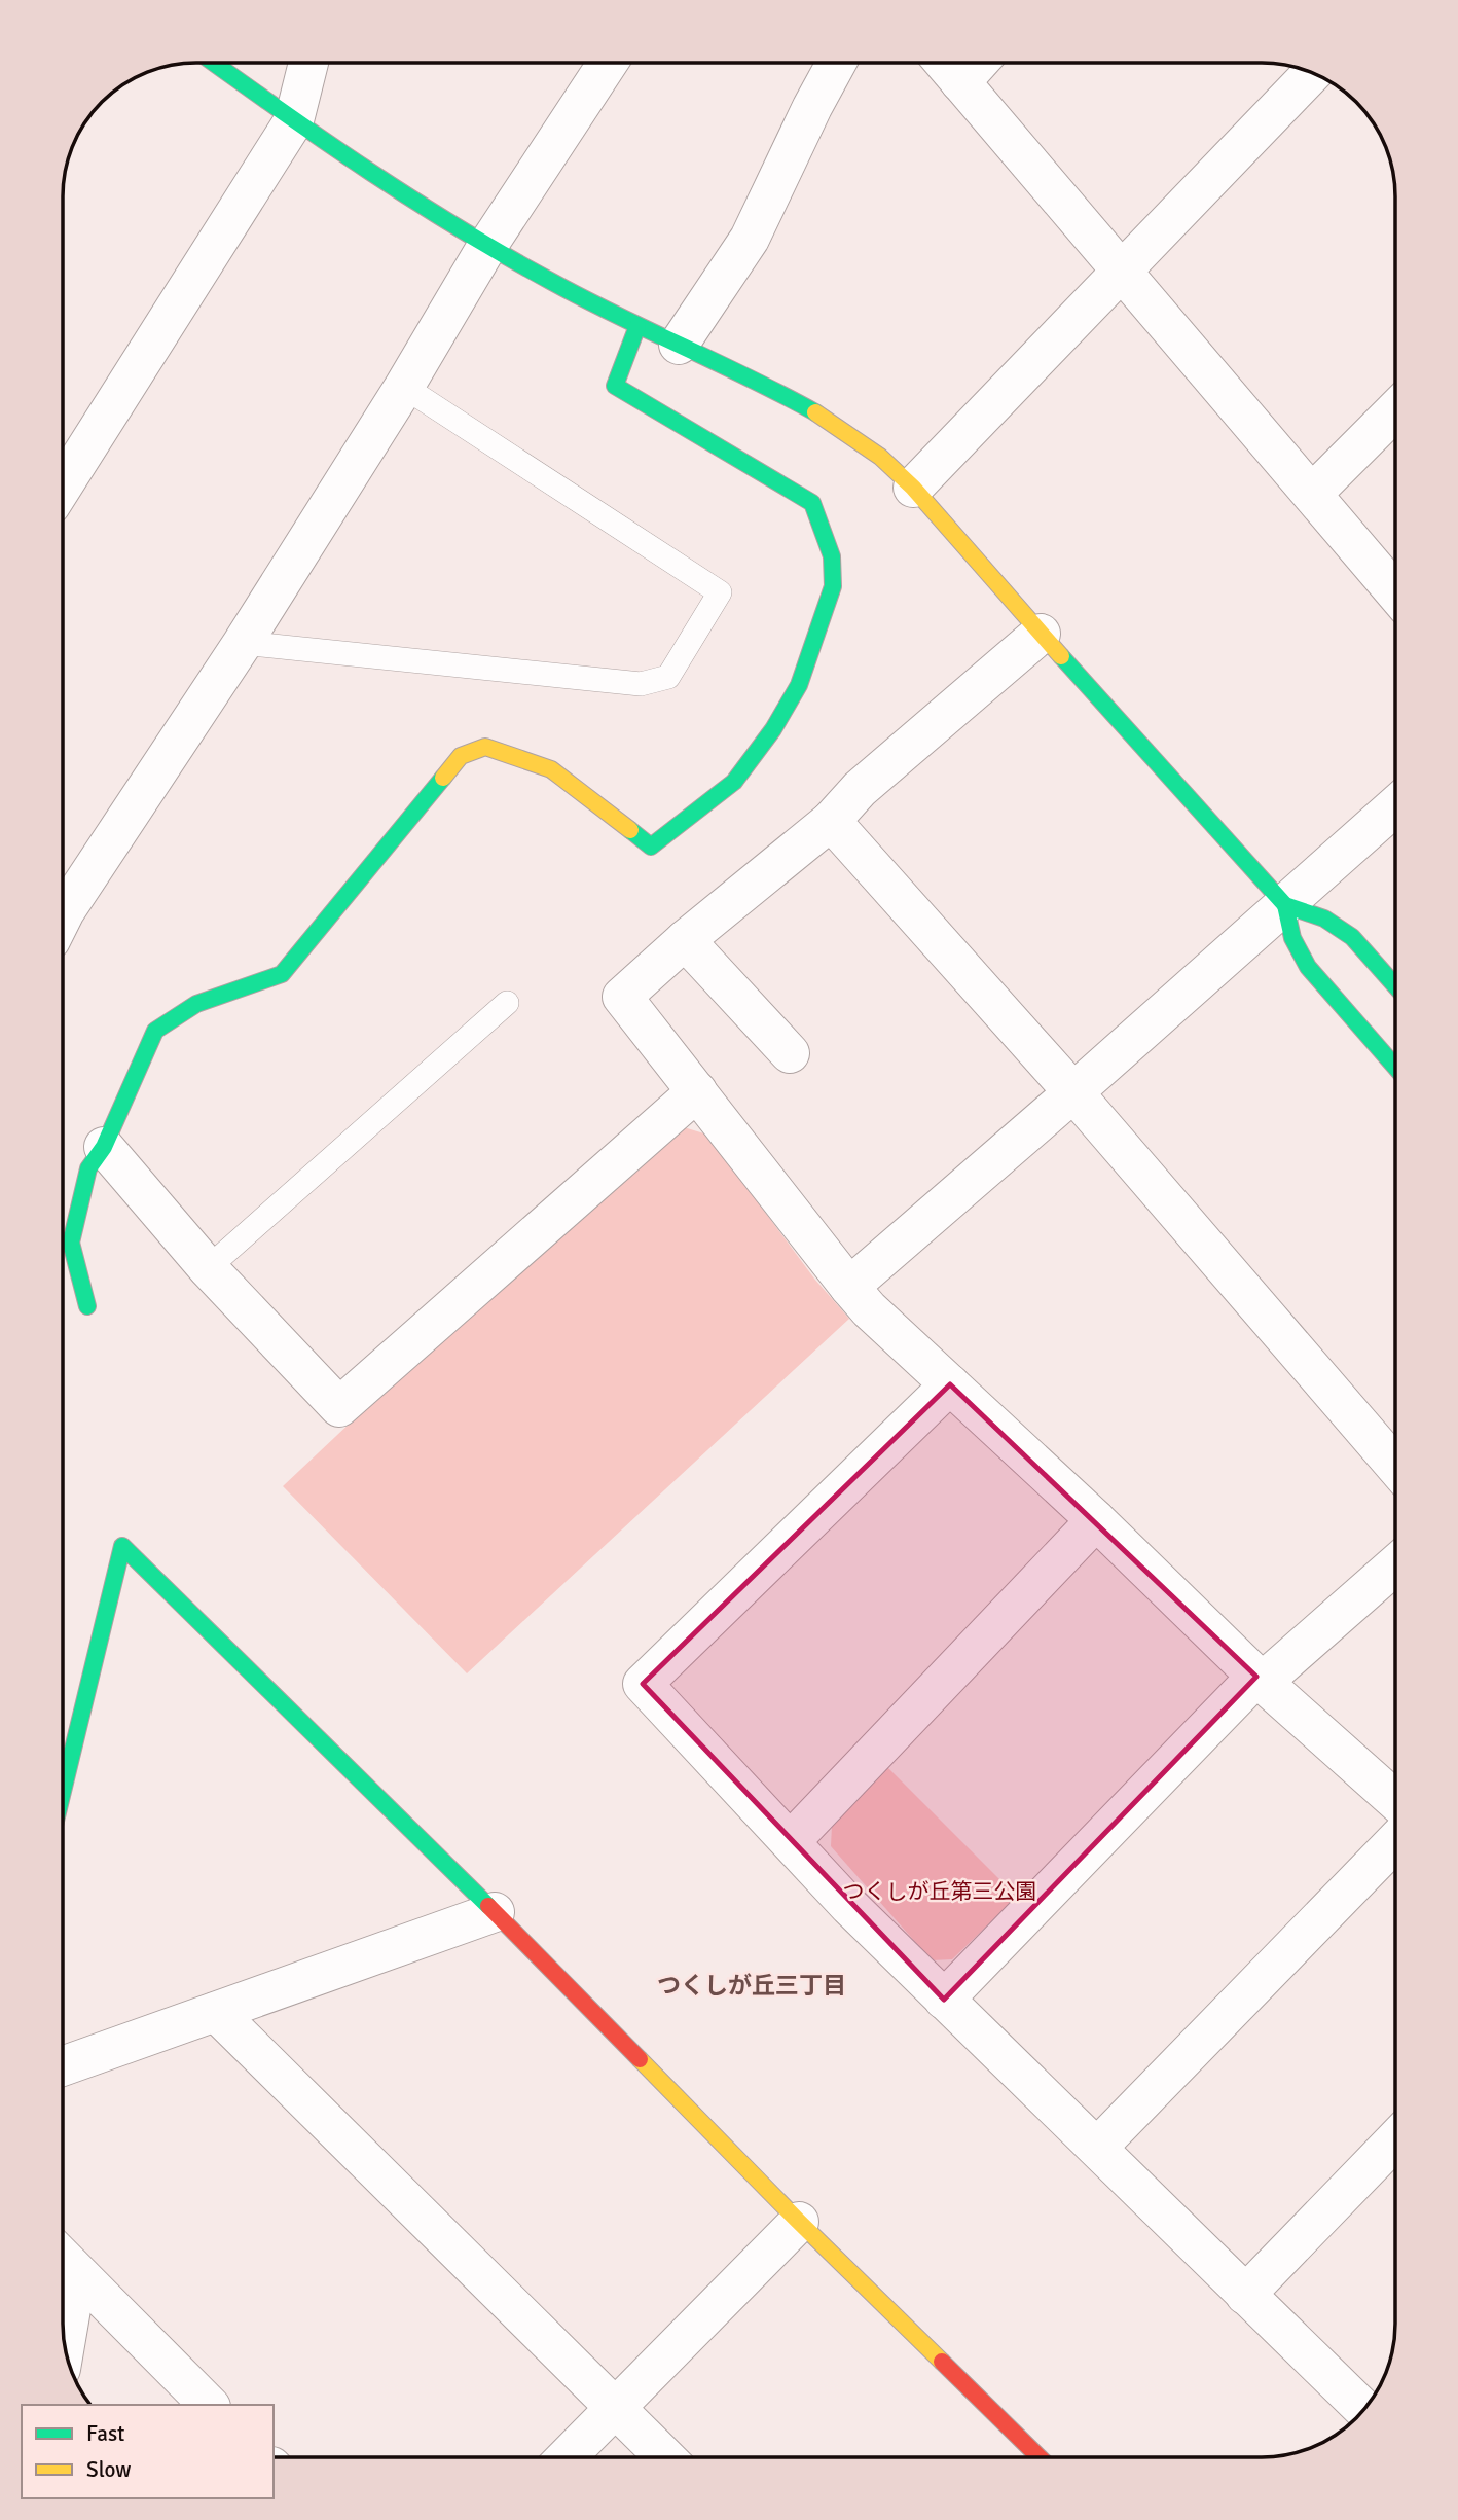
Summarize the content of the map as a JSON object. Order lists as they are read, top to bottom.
{
  "districts": ["つくしが丘三丁目"],
  "parks": ["つくしが丘第三公園"],
  "legend": ["Fast", "Slow"]
}
